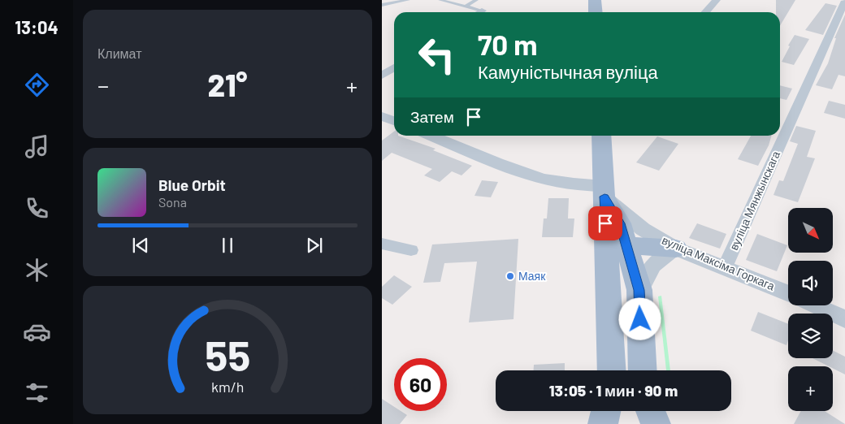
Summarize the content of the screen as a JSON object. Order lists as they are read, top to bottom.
{
  "streets": {
    "street": ["вуліца Мянжынскага", "вуліца Максіма Горкага"]
  },
  "crossings": [
    ["вуліца Мянжынскага", "вуліца Максіма Горкага"]
  ],
  "places": ["Маяк"],
  "north": "bottom right",
  "page": {
    "tabs": "13:04",
    "tile": "Климат",
    "turn": ["70 m", "Камуністычная вуліца"],
    "heat": ["−", "21°", "+"],
    "then": "Затем",
    "song": ["Blue Orbit", "Sona"],
    "map_buttons": "+",
    "limit": "60",
    "trip": "13:05 · 1 мин · 90 m",
    "gauge": ["55", "km/h"]
  }
}
